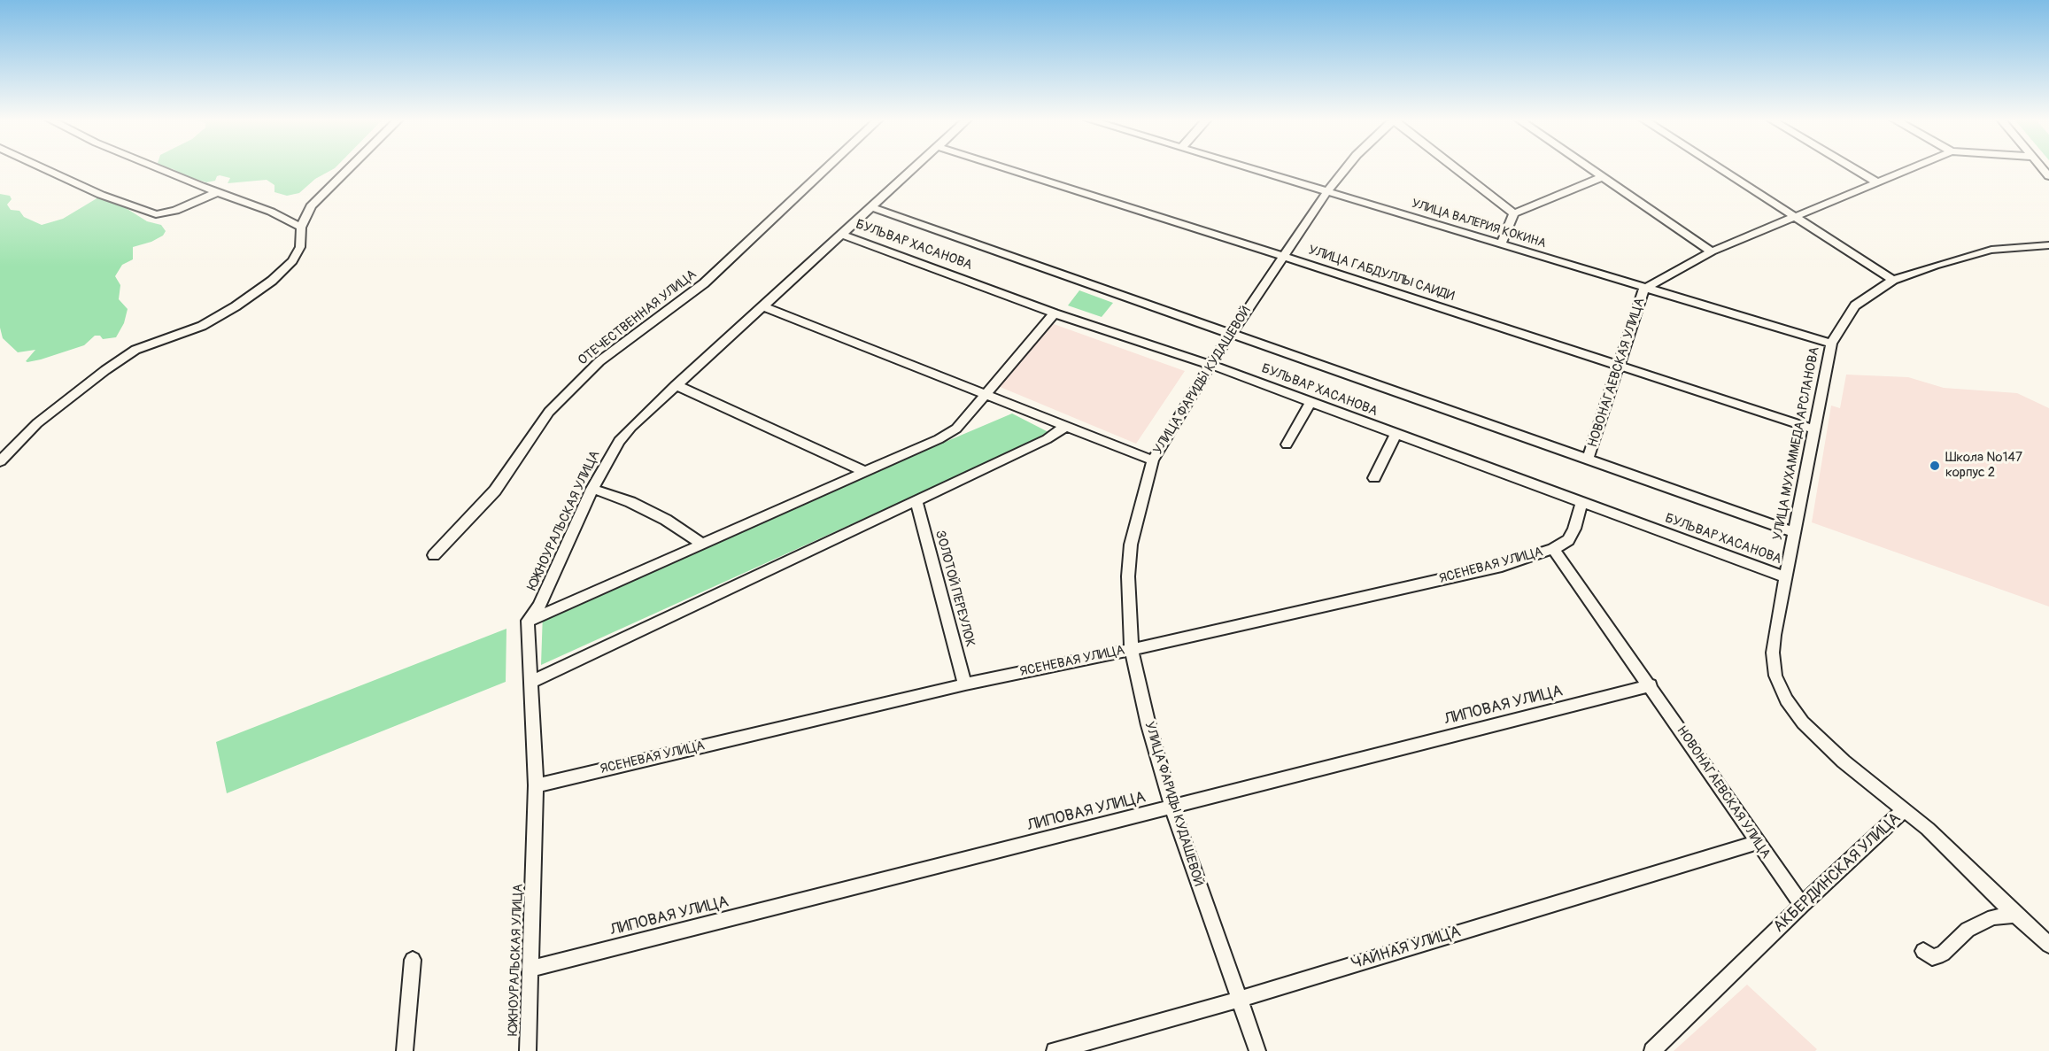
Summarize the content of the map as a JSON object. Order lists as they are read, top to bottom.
{
  "streets": {
    "street": [
      "УЛИЦА ВАЛЕРИЯ КОКИНА",
      "БУЛЬВАР ХАСАНОВА",
      "УЛИЦА ГАБДУЛЛЫ САИДИ",
      "ОТЕЧЕСТВЕННАЯ УЛИЦА",
      "НОВОНАГАЕВСКАЯ УЛИЦА",
      "УЛИЦА ФАРИДЫ КУДАШЕВОЙ",
      "УЛИЦА МУХАММЕДА АРСЛАНОВА",
      "ЮЖНОУРАЛЬСКАЯ УЛИЦА",
      "ЯСЕНЕВАЯ УЛИЦА",
      "ЗОЛОТОЙ ПЕРЕУЛОК",
      "ЛИПОВАЯ УЛИЦА",
      "АКБЕРДИНСКАЯ УЛИЦА",
      "ЧАЙНАЯ УЛИЦА"
    ]
  },
  "crossings": [
    ["УЛИЦА ВАЛЕРИЯ КОКИНА", "НОВОНАГАЕВСКАЯ УЛИЦА"],
    ["УЛИЦА ВАЛЕРИЯ КОКИНА", "УЛИЦА ФАРИДЫ КУДАШЕВОЙ"],
    ["УЛИЦА ВАЛЕРИЯ КОКИНА", "УЛИЦА МУХАММЕДА АРСЛАНОВА"],
    ["БУЛЬВАР ХАСАНОВА", "НОВОНАГАЕВСКАЯ УЛИЦА"],
    ["БУЛЬВАР ХАСАНОВА", "УЛИЦА ФАРИДЫ КУДАШЕВОЙ"],
    ["БУЛЬВАР ХАСАНОВА", "УЛИЦА МУХАММЕДА АРСЛАНОВА"],
    ["БУЛЬВАР ХАСАНОВА", "ЮЖНОУРАЛЬСКАЯ УЛИЦА"],
    ["БУЛЬВАР ХАСАНОВА", "ЯСЕНЕВАЯ УЛИЦА"],
    ["УЛИЦА ГАБДУЛЛЫ САИДИ", "НОВОНАГАЕВСКАЯ УЛИЦА"],
    ["УЛИЦА ГАБДУЛЛЫ САИДИ", "УЛИЦА ФАРИДЫ КУДАШЕВОЙ"],
    ["УЛИЦА ГАБДУЛЛЫ САИДИ", "УЛИЦА МУХАММЕДА АРСЛАНОВА"],
    ["НОВОНАГАЕВСКАЯ УЛИЦА", "ЯСЕНЕВАЯ УЛИЦА"],
    ["НОВОНАГАЕВСКАЯ УЛИЦА", "ЛИПОВАЯ УЛИЦА"],
    ["НОВОНАГАЕВСКАЯ УЛИЦА", "АКБЕРДИНСКАЯ УЛИЦА"],
    ["НОВОНАГАЕВСКАЯ УЛИЦА", "ЧАЙНАЯ УЛИЦА"],
    ["УЛИЦА ФАРИДЫ КУДАШЕВОЙ", "ЯСЕНЕВАЯ УЛИЦА"],
    ["УЛИЦА ФАРИДЫ КУДАШЕВОЙ", "ЛИПОВАЯ УЛИЦА"],
    ["УЛИЦА ФАРИДЫ КУДАШЕВОЙ", "ЧАЙНАЯ УЛИЦА"],
    ["УЛИЦА МУХАММЕДА АРСЛАНОВА", "АКБЕРДИНСКАЯ УЛИЦА"],
    ["ЮЖНОУРАЛЬСКАЯ УЛИЦА", "ЯСЕНЕВАЯ УЛИЦА"],
    ["ЮЖНОУРАЛЬСКАЯ УЛИЦА", "ЛИПОВАЯ УЛИЦА"],
    ["ЯСЕНЕВАЯ УЛИЦА", "ЗОЛОТОЙ ПЕРЕУЛОК"]
  ],
  "places": ["Школа №147 корпус 2"]
}
